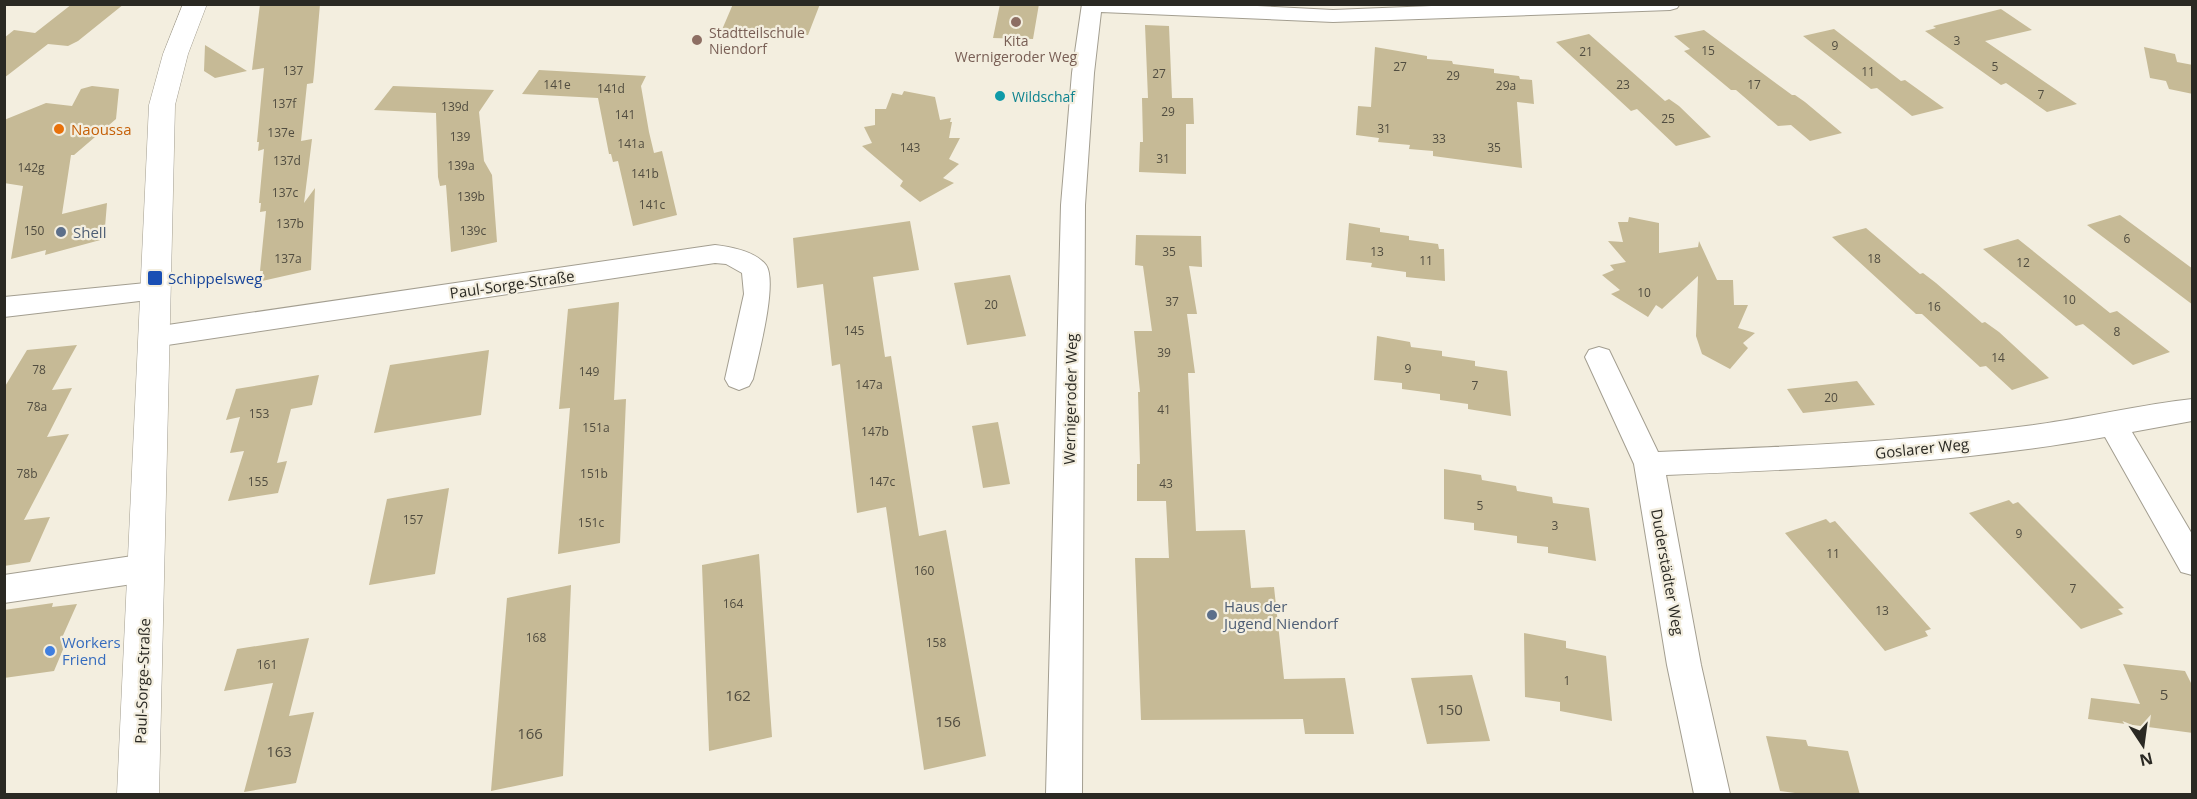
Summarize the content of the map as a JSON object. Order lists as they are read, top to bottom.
{
  "streets": {
    "street": [
      "Paul-Sorge-Straße",
      "Wernigeroder Weg",
      "Goslarer Weg",
      "Duderstädter Weg"
    ]
  },
  "crossings": [
    ["Goslarer Weg", "Duderstädter Weg"]
  ],
  "places": {
    "other": [
      "Kita Wernigeroder Weg",
      "Stadtteilschule Niendorf",
      "Wildschaf",
      "Naoussa",
      "Shell",
      "Haus der Jugend Niendorf",
      "Workers Friend"
    ],
    "transit": ["Schippelsweg"]
  },
  "house_numbers": [
    "3",
    "9",
    "15",
    "21",
    "27",
    "5",
    "137",
    "11",
    "27",
    "29",
    "141e",
    "23",
    "17",
    "29a",
    "141d",
    "7",
    "137f",
    "139d",
    "29",
    "141",
    "25",
    "31",
    "137e",
    "139",
    "33",
    "141a",
    "143",
    "35",
    "31",
    "137d",
    "139a",
    "142g",
    "141b",
    "137c",
    "139b",
    "141c",
    "137b",
    "150",
    "139c",
    "6",
    "35",
    "13",
    "137a",
    "18",
    "11",
    "12",
    "10",
    "10",
    "37",
    "20",
    "16",
    "145",
    "8",
    "39",
    "14",
    "9",
    "78",
    "149",
    "147a",
    "7",
    "20",
    "78a",
    "41",
    "153",
    "151a",
    "147b",
    "78b",
    "151b",
    "155",
    "147c",
    "43",
    "5",
    "157",
    "151c",
    "3",
    "9",
    "11",
    "160",
    "7",
    "164",
    "13",
    "168",
    "158",
    "161",
    "1",
    "5",
    "162",
    "150",
    "156",
    "166",
    "163"
  ],
  "north": "bottom"
}
